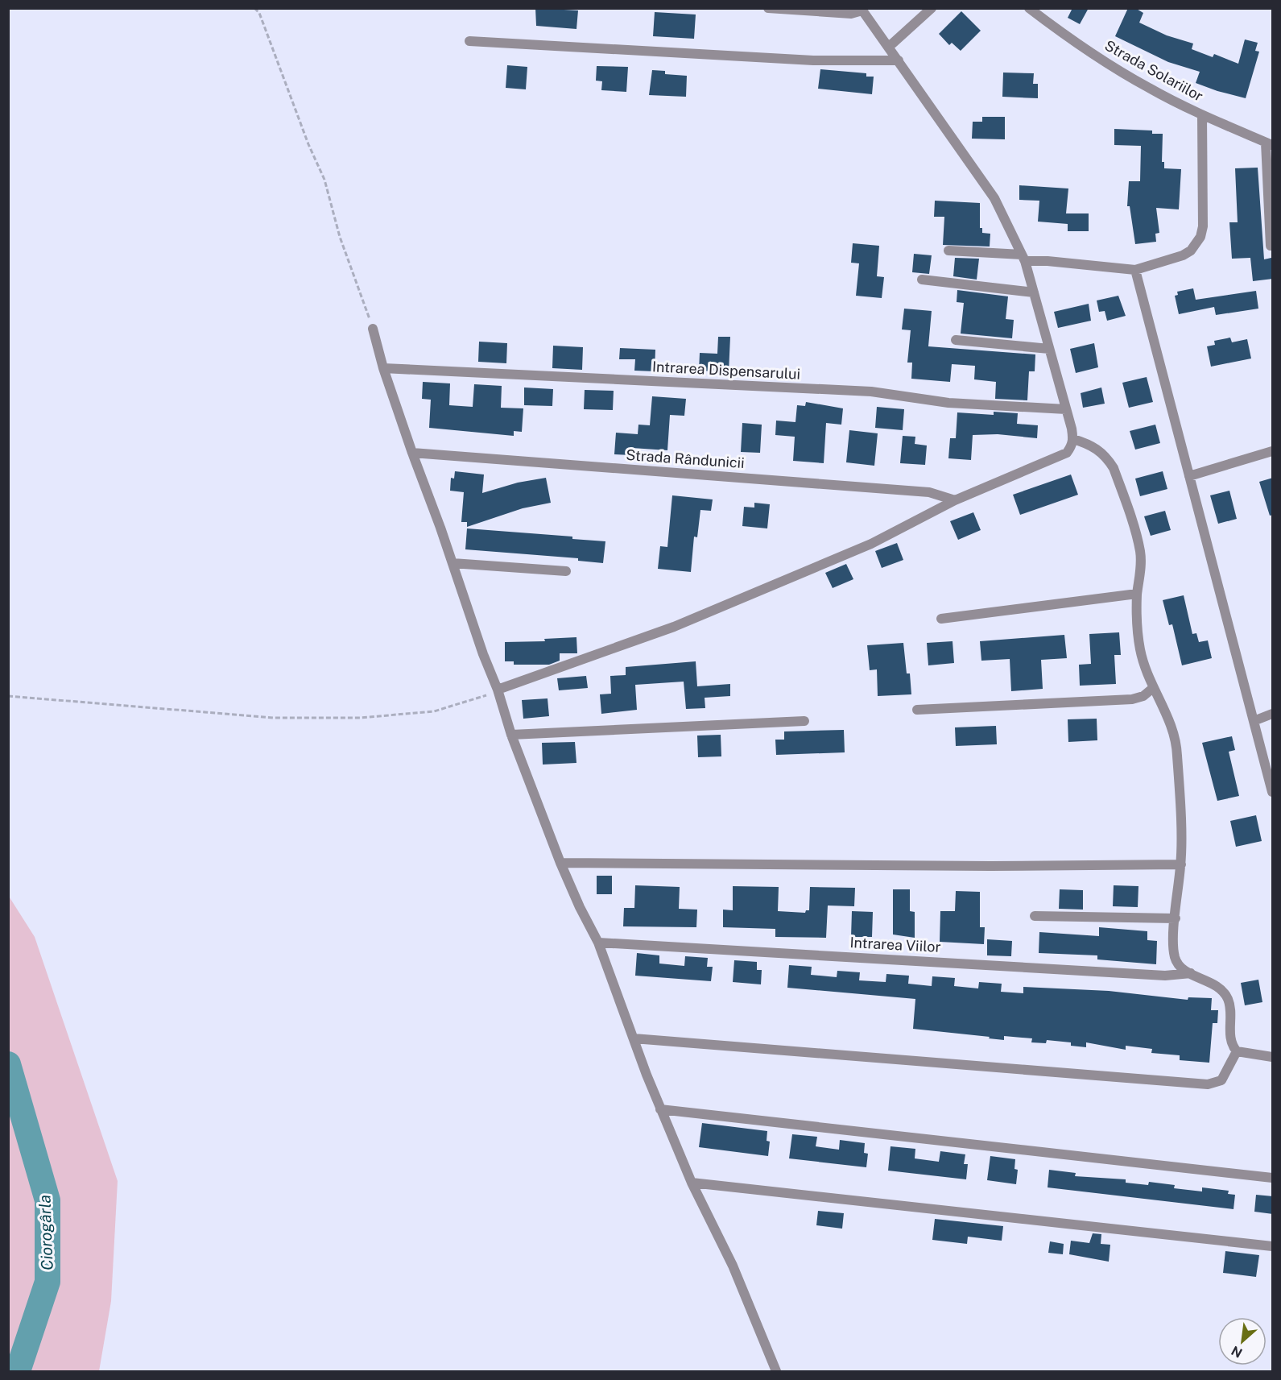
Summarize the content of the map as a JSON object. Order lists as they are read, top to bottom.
{
  "streets": {
    "street": [
      "Strada Solariilor",
      "Intrarea Dispensarului",
      "Strada Rândunicii",
      "Intrarea Viilor"
    ]
  },
  "water": ["Ciorogârla"],
  "north": "bottom left"
}
